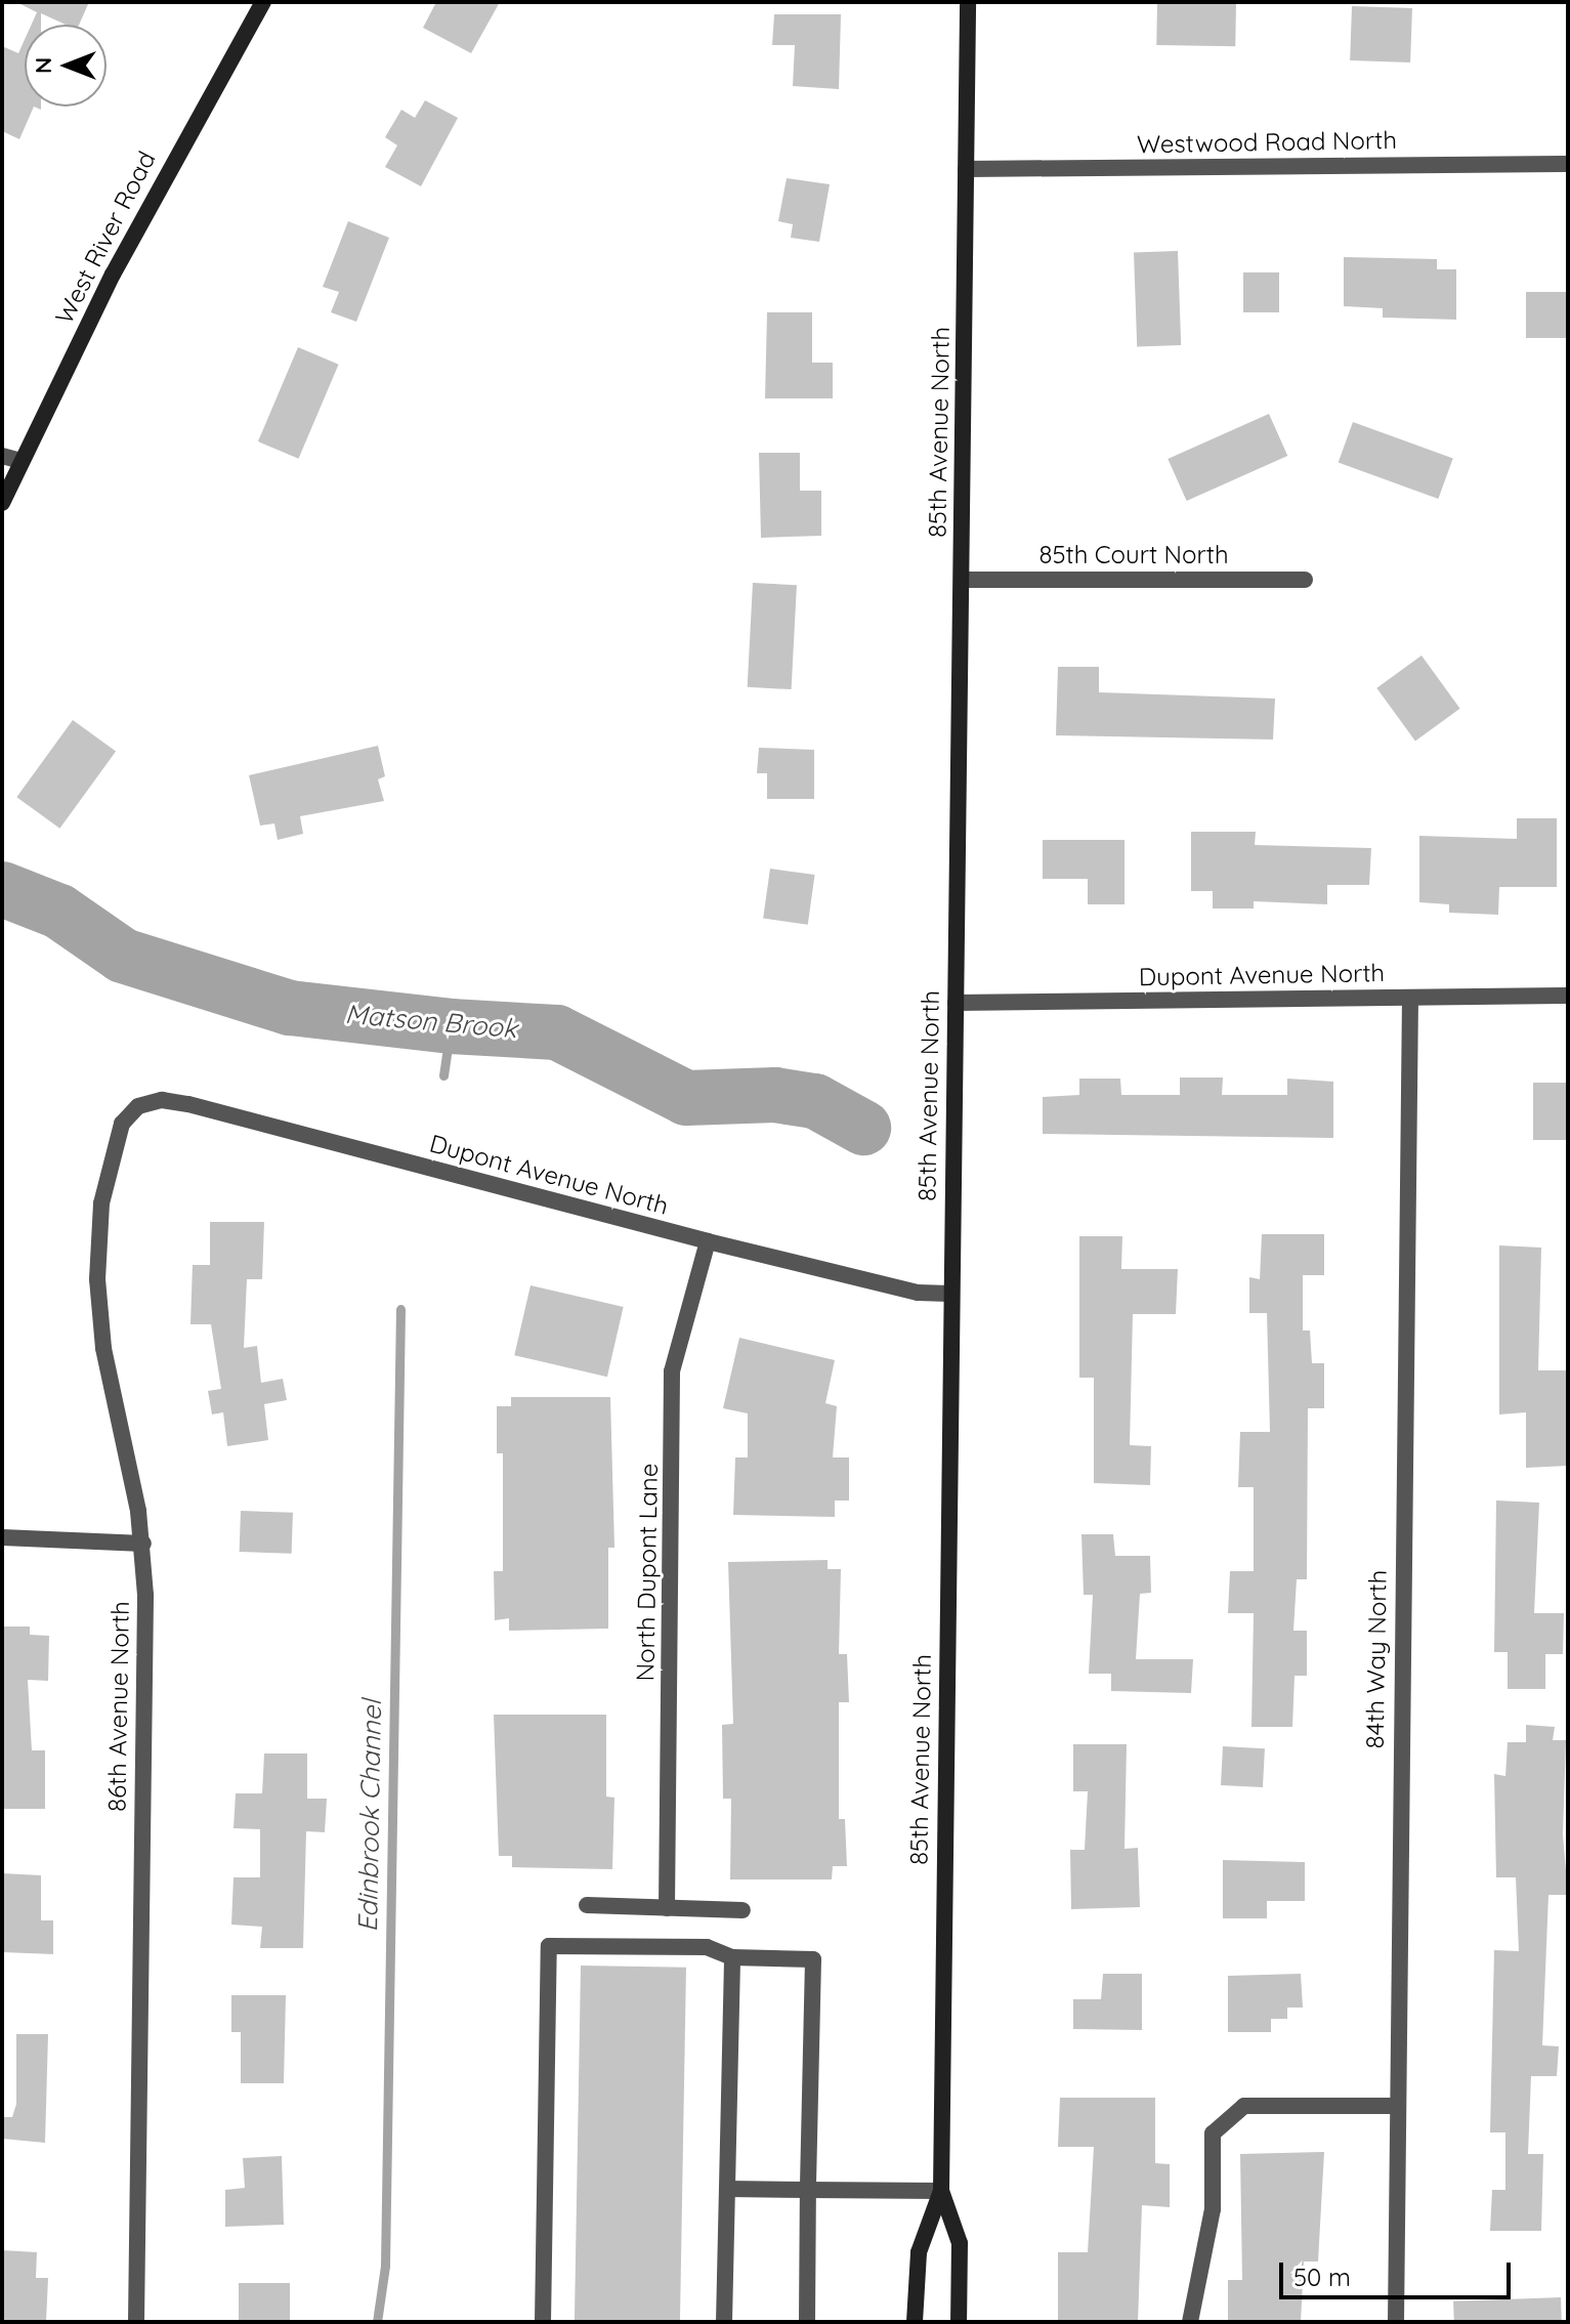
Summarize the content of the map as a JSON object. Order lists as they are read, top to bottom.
{
  "streets": {
    "street": [
      "Westwood Road North",
      "West River Road",
      "85th Avenue North",
      "85th Court North",
      "Dupont Avenue North",
      "North Dupont Lane",
      "84th Way North",
      "86th Avenue North"
    ]
  },
  "crossings": [
    ["Westwood Road North", "85th Avenue North"],
    ["85th Avenue North", "85th Court North"],
    ["85th Avenue North", "Dupont Avenue North"],
    ["Dupont Avenue North", "North Dupont Lane"],
    ["Dupont Avenue North", "84th Way North"],
    ["Dupont Avenue North", "86th Avenue North"]
  ],
  "water": ["Matson Brook", "Edinbrook Channel"],
  "scale_bar": "50 m",
  "north": "left"
}
